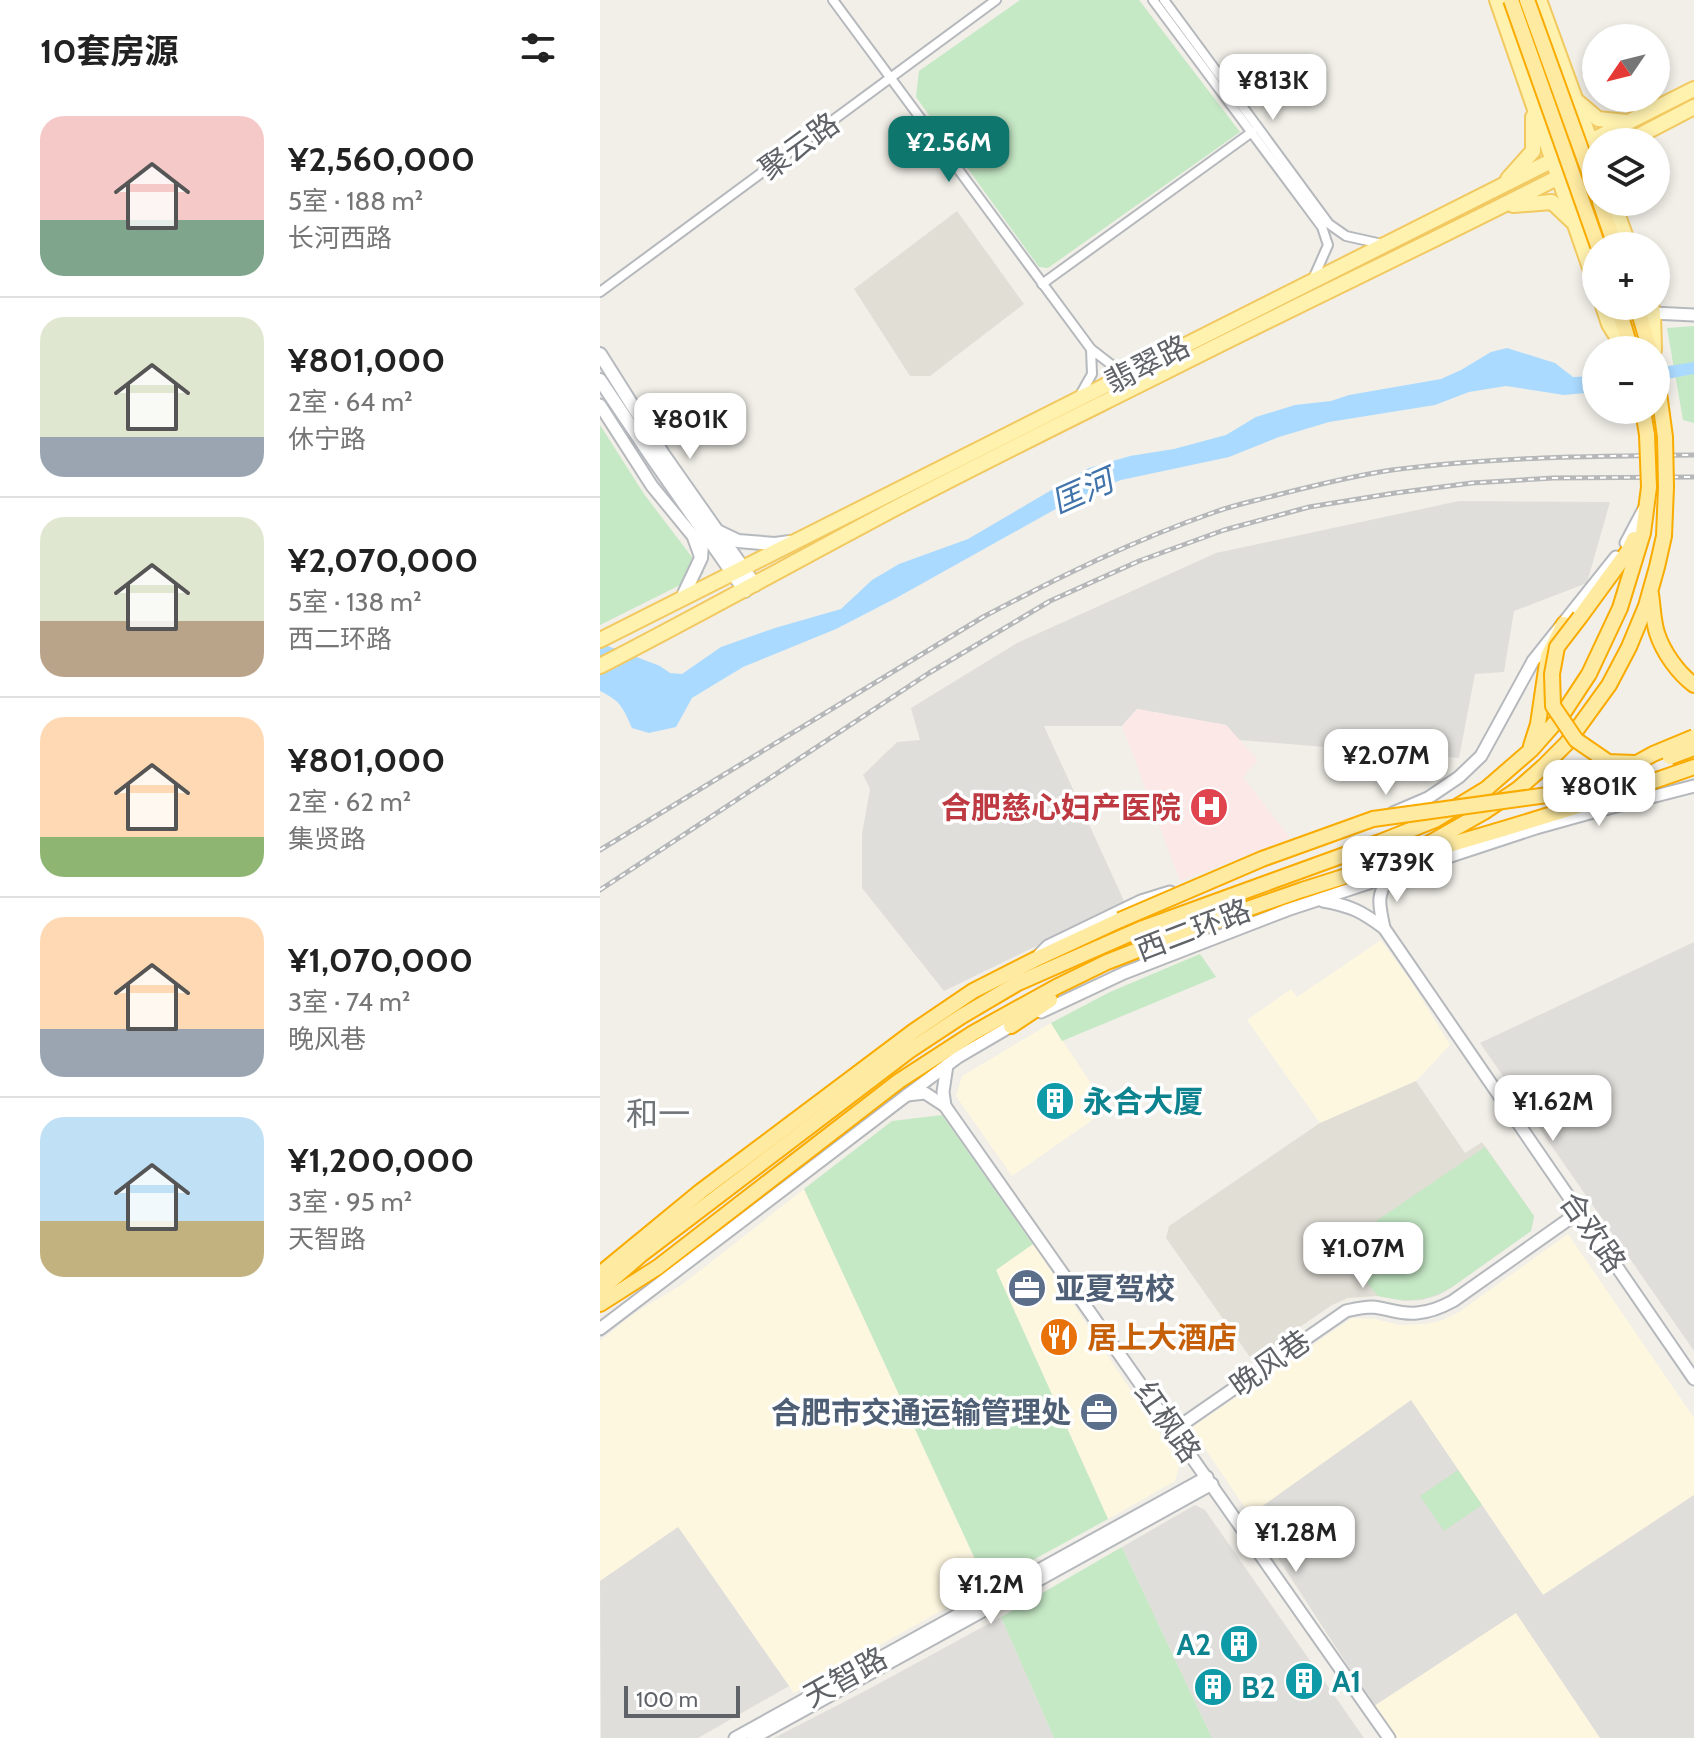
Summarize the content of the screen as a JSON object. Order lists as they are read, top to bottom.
{
  "streets": {
    "highway": ["西二环路"],
    "main road": ["翡翠路"],
    "street": [
      "聚云路",
      "合欢路",
      "晚风巷",
      "红枫路",
      "天智路"
    ]
  },
  "crossings": [
    ["合欢路", "晚风巷"],
    ["晚风巷", "红枫路"],
    ["红枫路", "天智路"]
  ],
  "districts": ["和一"],
  "water": ["匡河"],
  "places": {
    "hospital": ["合肥慈心妇产医院"],
    "building": [
      "永合大厦",
      "A2",
      "A1",
      "B2"
    ],
    "office": ["亚夏驾校", "合肥市交通运输管理处"],
    "restaurant": ["居上大酒店"]
  },
  "scale_bar": "100 m",
  "north": "bottom left",
  "page": {
    "heading": "10套房源",
    "map_buttons": ["+", "−"],
    "price": [
      "¥813K",
      "¥2.56M",
      "¥801K",
      "¥2.07M",
      "¥801K",
      "¥739K",
      "¥1.62M",
      "¥1.07M",
      "¥1.28M",
      "¥1.2M"
    ],
    "list": [
      {
        "name": "¥2,560,000",
        "note": "5室 · 188 m² · 长河西路"
      },
      {
        "name": "¥801,000",
        "note": "2室 · 64 m² · 休宁路"
      },
      {
        "name": "¥2,070,000",
        "note": "5室 · 138 m² · 西二环路"
      },
      {
        "name": "¥801,000",
        "note": "2室 · 62 m² · 集贤路"
      },
      {
        "name": "¥1,070,000",
        "note": "3室 · 74 m² · 晚风巷"
      },
      {
        "name": "¥1,200,000",
        "note": "3室 · 95 m² · 天智路"
      }
    ],
    "scale": "100 m"
  }
}
